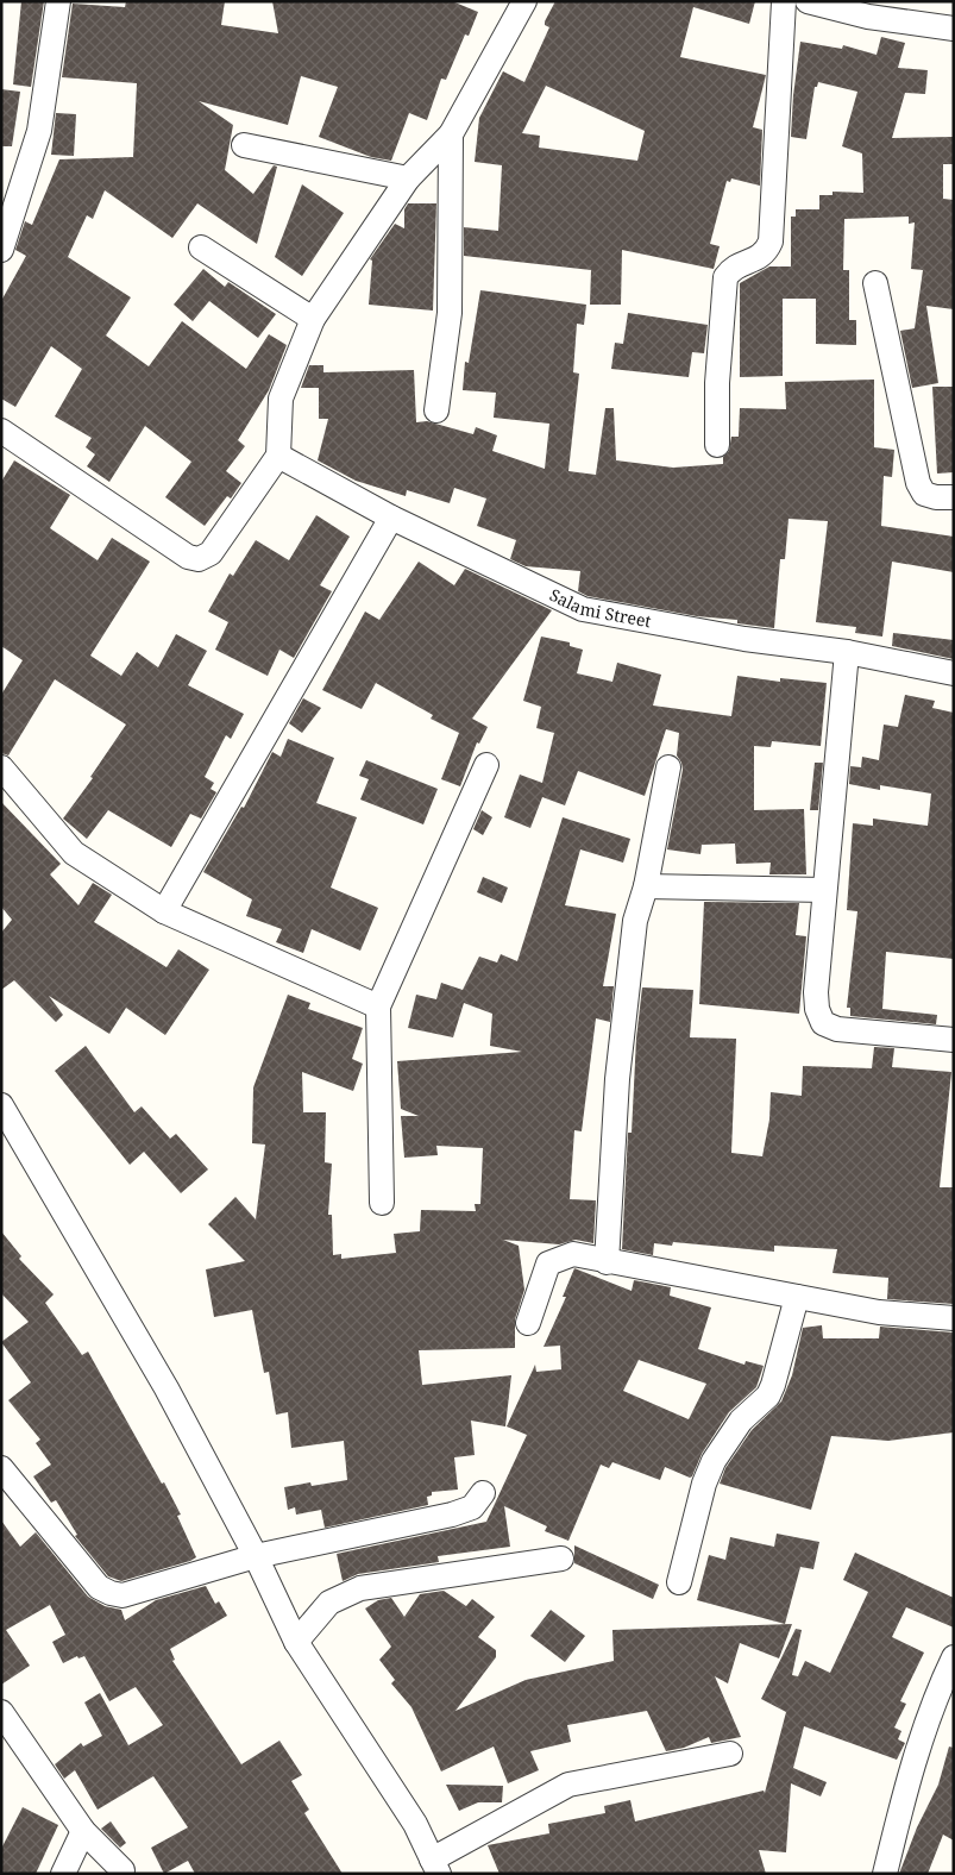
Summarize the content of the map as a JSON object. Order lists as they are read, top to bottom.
{
  "streets": {
    "street": ["Salami Street"]
  }
}
